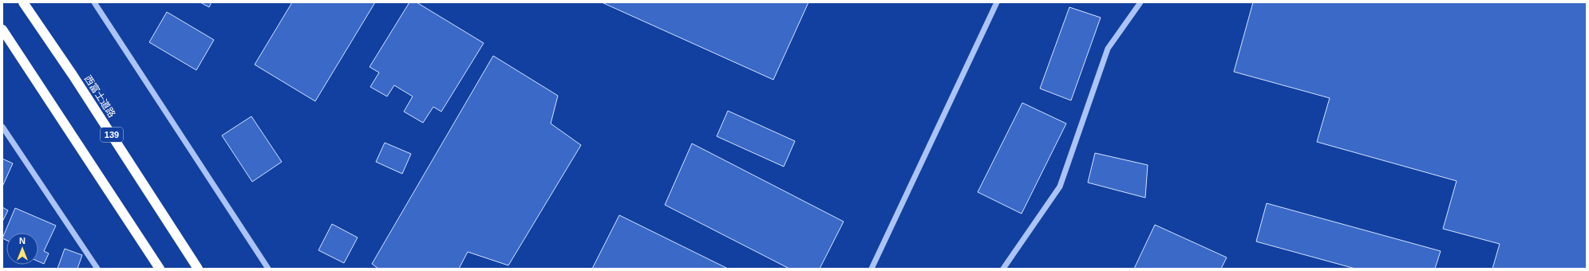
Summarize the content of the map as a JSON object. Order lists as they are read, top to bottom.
{
  "streets": {
    "highway": ["西富士道路", "139"]
  },
  "north": "top"
}
